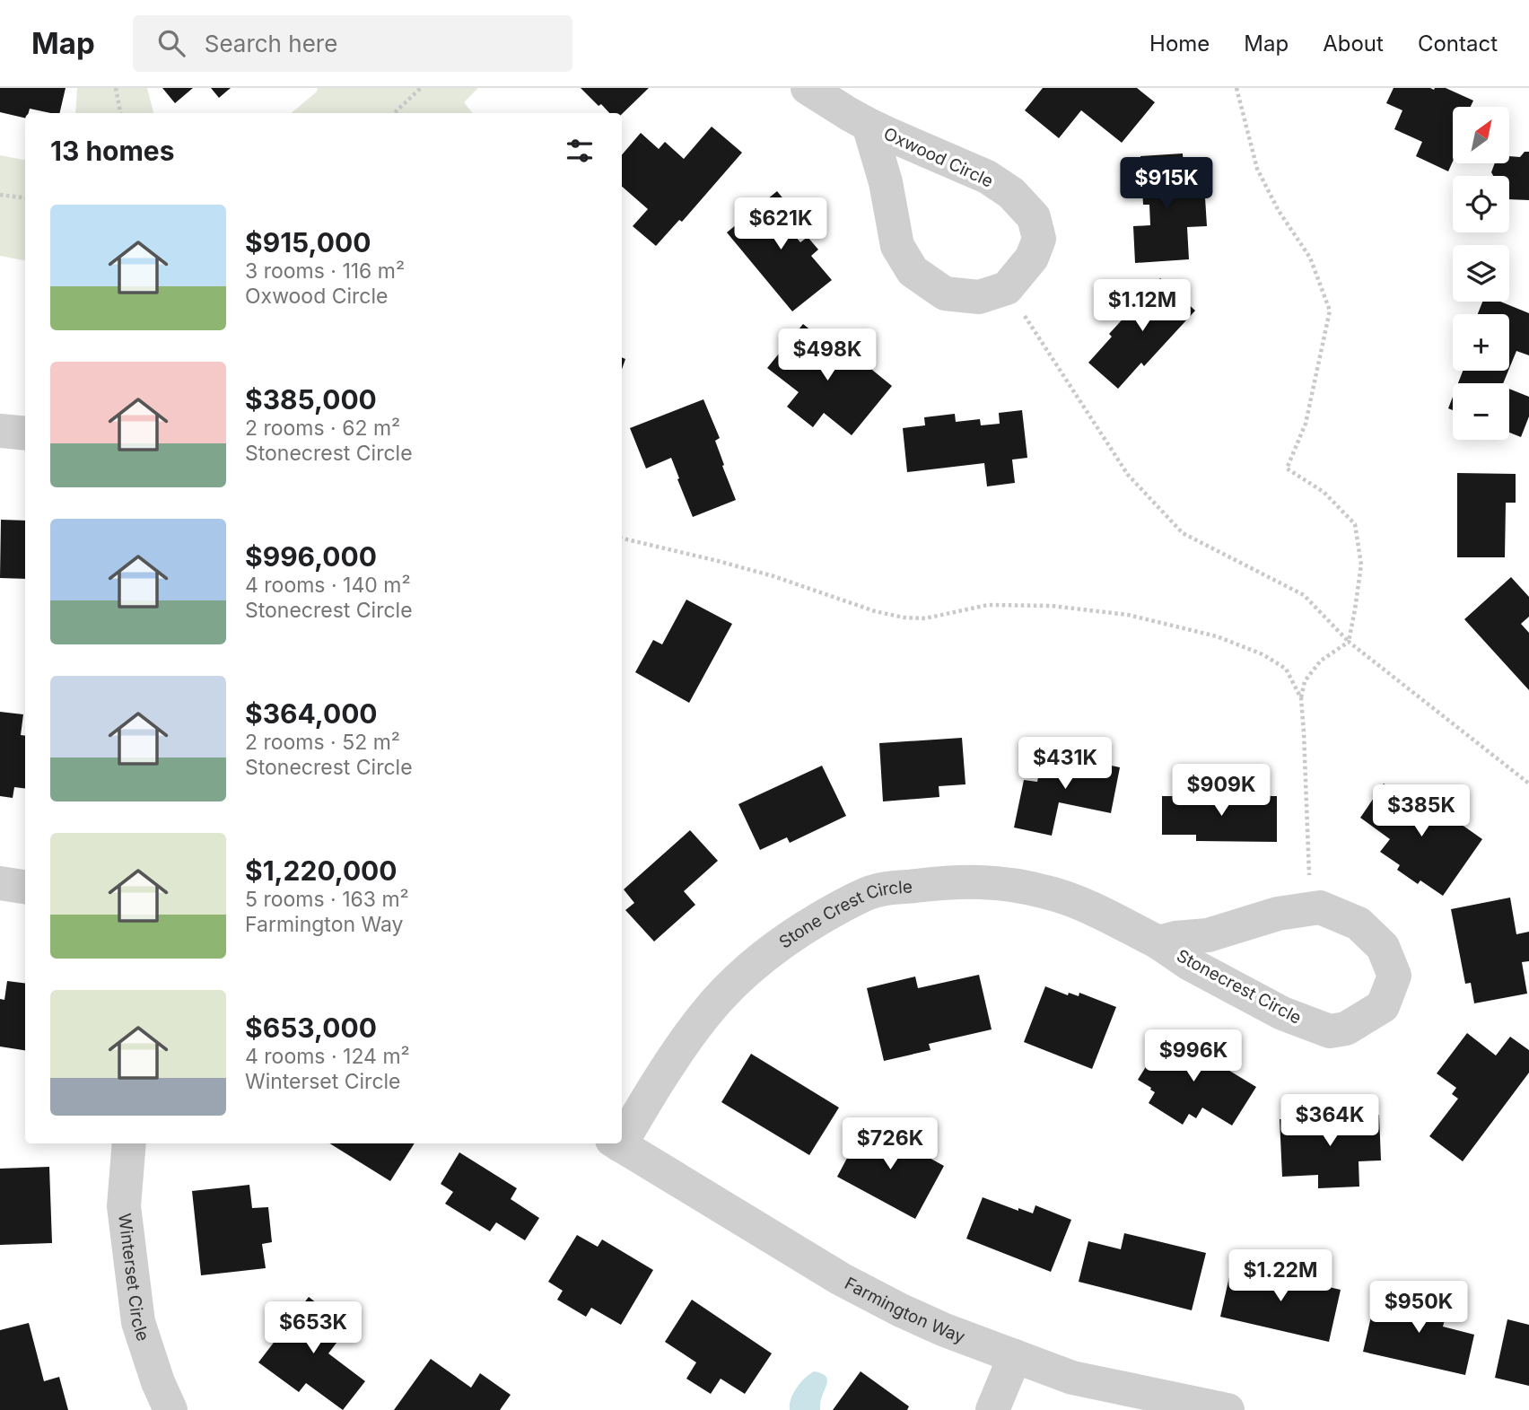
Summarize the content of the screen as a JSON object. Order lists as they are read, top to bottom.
{
  "streets": {
    "street": [
      "Oxwood Circle",
      "Stone Crest Circle",
      "Stonecrest Circle",
      "Winterset Circle",
      "Farmington Way"
    ]
  },
  "crossings": [
    ["Stone Crest Circle", "Stonecrest Circle"]
  ],
  "north": "top right",
  "page": {
    "header": "Map",
    "search": "Search here",
    "nav": [
      "Home",
      "Map",
      "About",
      "Contact"
    ],
    "map_buttons": ["+", "−"],
    "heading": "13 homes",
    "price": [
      "$915K",
      "$621K",
      "$1.12M",
      "$498K",
      "$431K",
      "$909K",
      "$385K",
      "$996K",
      "$364K",
      "$726K",
      "$1.22M",
      "$950K",
      "$653K"
    ],
    "list": [
      {
        "name": "$915,000",
        "note": "3 rooms · 116 m² · Oxwood Circle"
      },
      {
        "name": "$385,000",
        "note": "2 rooms · 62 m² · Stonecrest Circle"
      },
      {
        "name": "$996,000",
        "note": "4 rooms · 140 m² · Stonecrest Circle"
      },
      {
        "name": "$364,000",
        "note": "2 rooms · 52 m² · Stonecrest Circle"
      },
      {
        "name": "$1,220,000",
        "note": "5 rooms · 163 m² · Farmington Way"
      },
      {
        "name": "$653,000",
        "note": "4 rooms · 124 m² · Winterset Circle"
      }
    ]
  }
}
